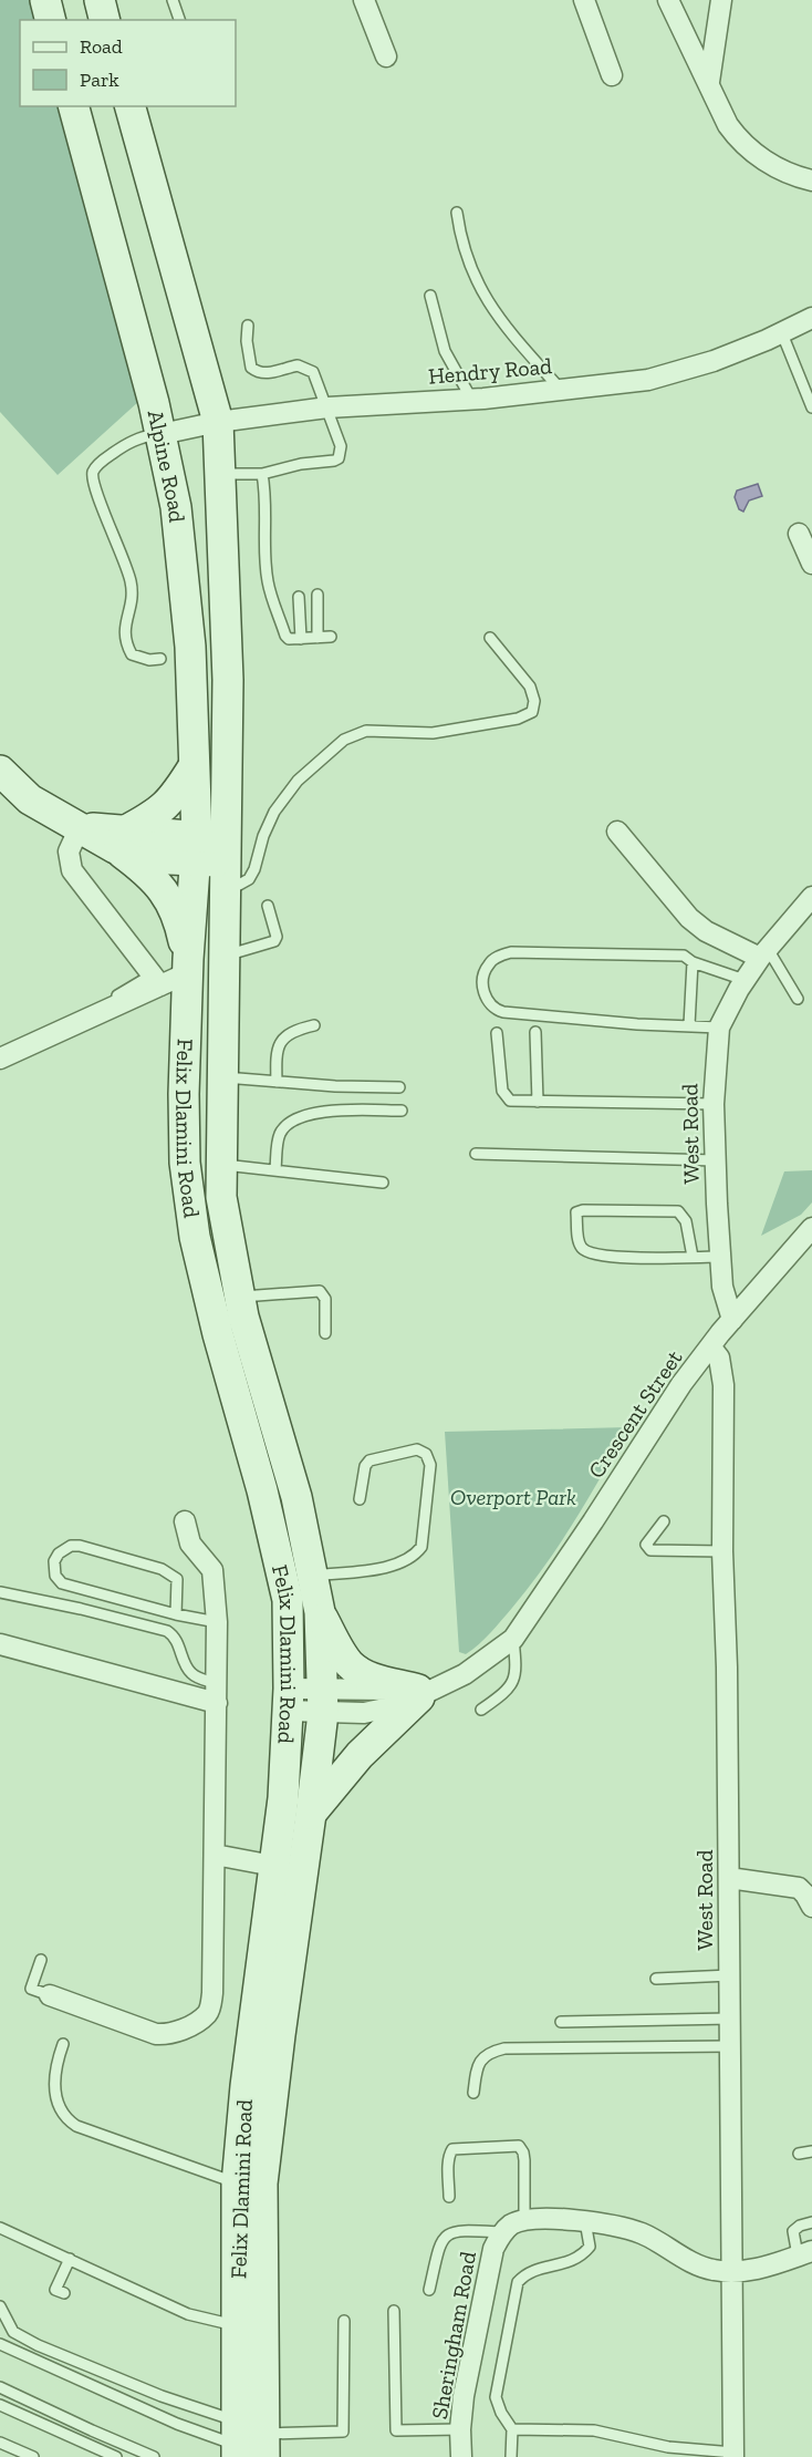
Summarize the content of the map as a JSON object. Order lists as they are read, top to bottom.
{
  "streets": {
    "main road": ["Alpine Road", "Felix Dlamini Road"],
    "street": [
      "Hendry Road",
      "West Road",
      "Crescent Street",
      "Sheringham Road"
    ]
  },
  "crossings": [
    ["Hendry Road", "Alpine Road"],
    ["Alpine Road", "Felix Dlamini Road"],
    ["Felix Dlamini Road", "Crescent Street"],
    ["West Road", "Crescent Street"],
    ["West Road", "Sheringham Road"]
  ],
  "parks": ["Overport Park"],
  "legend": ["Road", "Park"]
}
